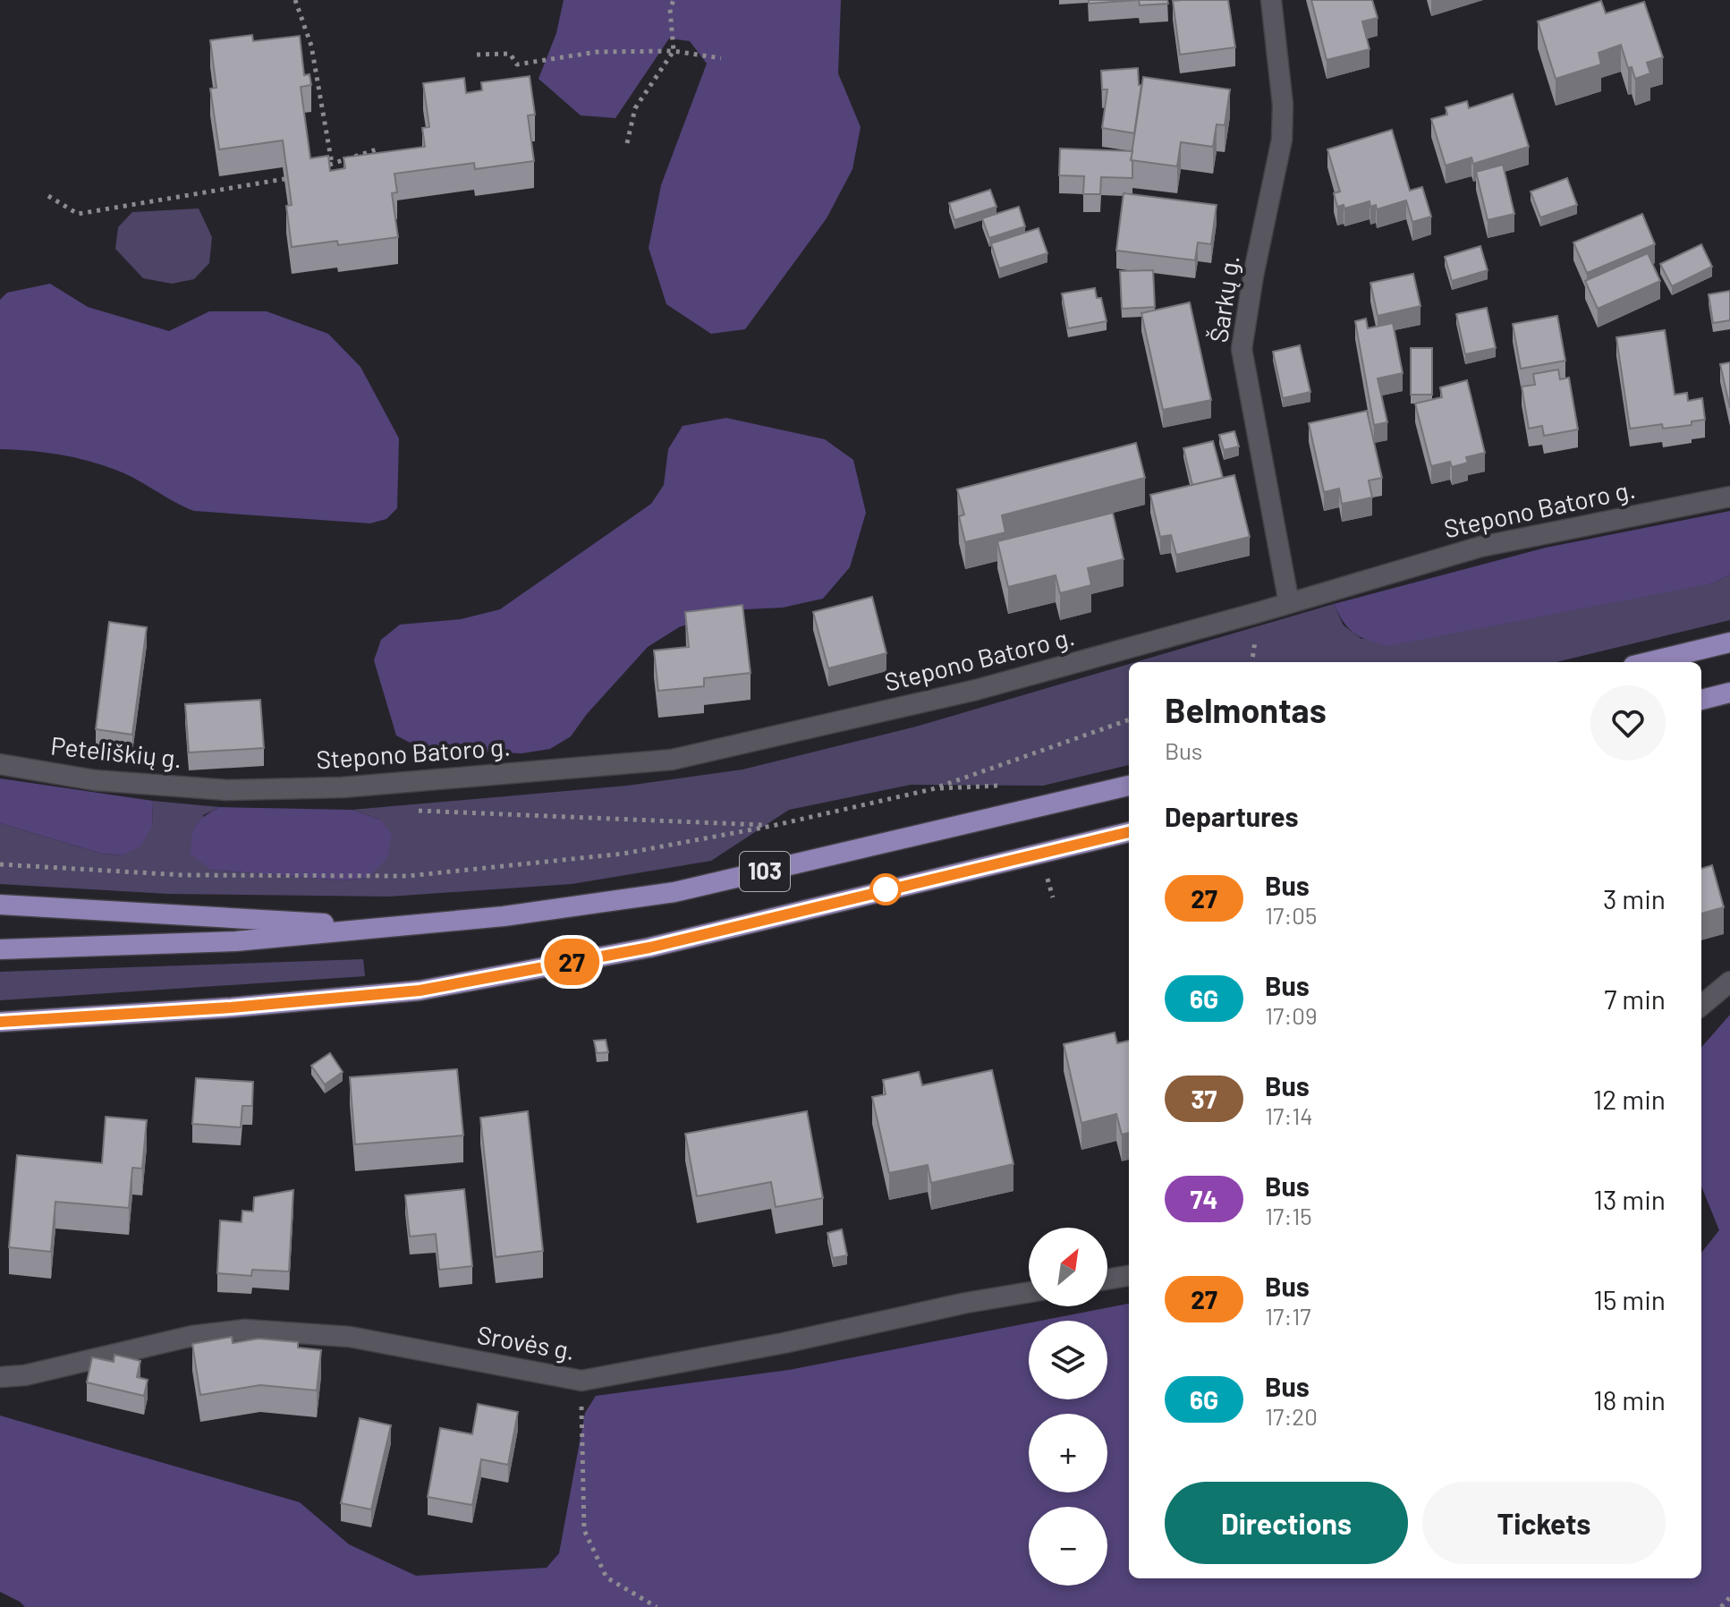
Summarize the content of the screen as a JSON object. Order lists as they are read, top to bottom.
{
  "streets": {
    "main road": ["103"],
    "street": [
      "Šarkų g.",
      "Stepono Batoro g.",
      "Peteliškių g.",
      "Srovės g."
    ]
  },
  "crossings": [
    ["Šarkų g.", "Stepono Batoro g."],
    ["Stepono Batoro g.", "Peteliškių g."]
  ],
  "lines": ["bus line 27"],
  "north": "top right",
  "page": {
    "on_map": "27",
    "heading": [
      ["Belmontas", "Bus"],
      "Departures"
    ],
    "list": [
      {
        "mark": "27",
        "name": "Bus",
        "note": "17:05",
        "value": "3 min"
      },
      {
        "mark": "6G",
        "name": "Bus",
        "note": "17:09",
        "value": "7 min"
      },
      {
        "mark": "37",
        "name": "Bus",
        "note": "17:14",
        "value": "12 min"
      },
      {
        "mark": "74",
        "name": "Bus",
        "note": "17:15",
        "value": "13 min"
      },
      {
        "mark": "27",
        "name": "Bus",
        "note": "17:17",
        "value": "15 min"
      },
      {
        "mark": "6G",
        "name": "Bus",
        "note": "17:20",
        "value": "18 min"
      }
    ],
    "map_buttons": ["+", "−"],
    "buttons": ["Directions", "Tickets"]
  }
}
